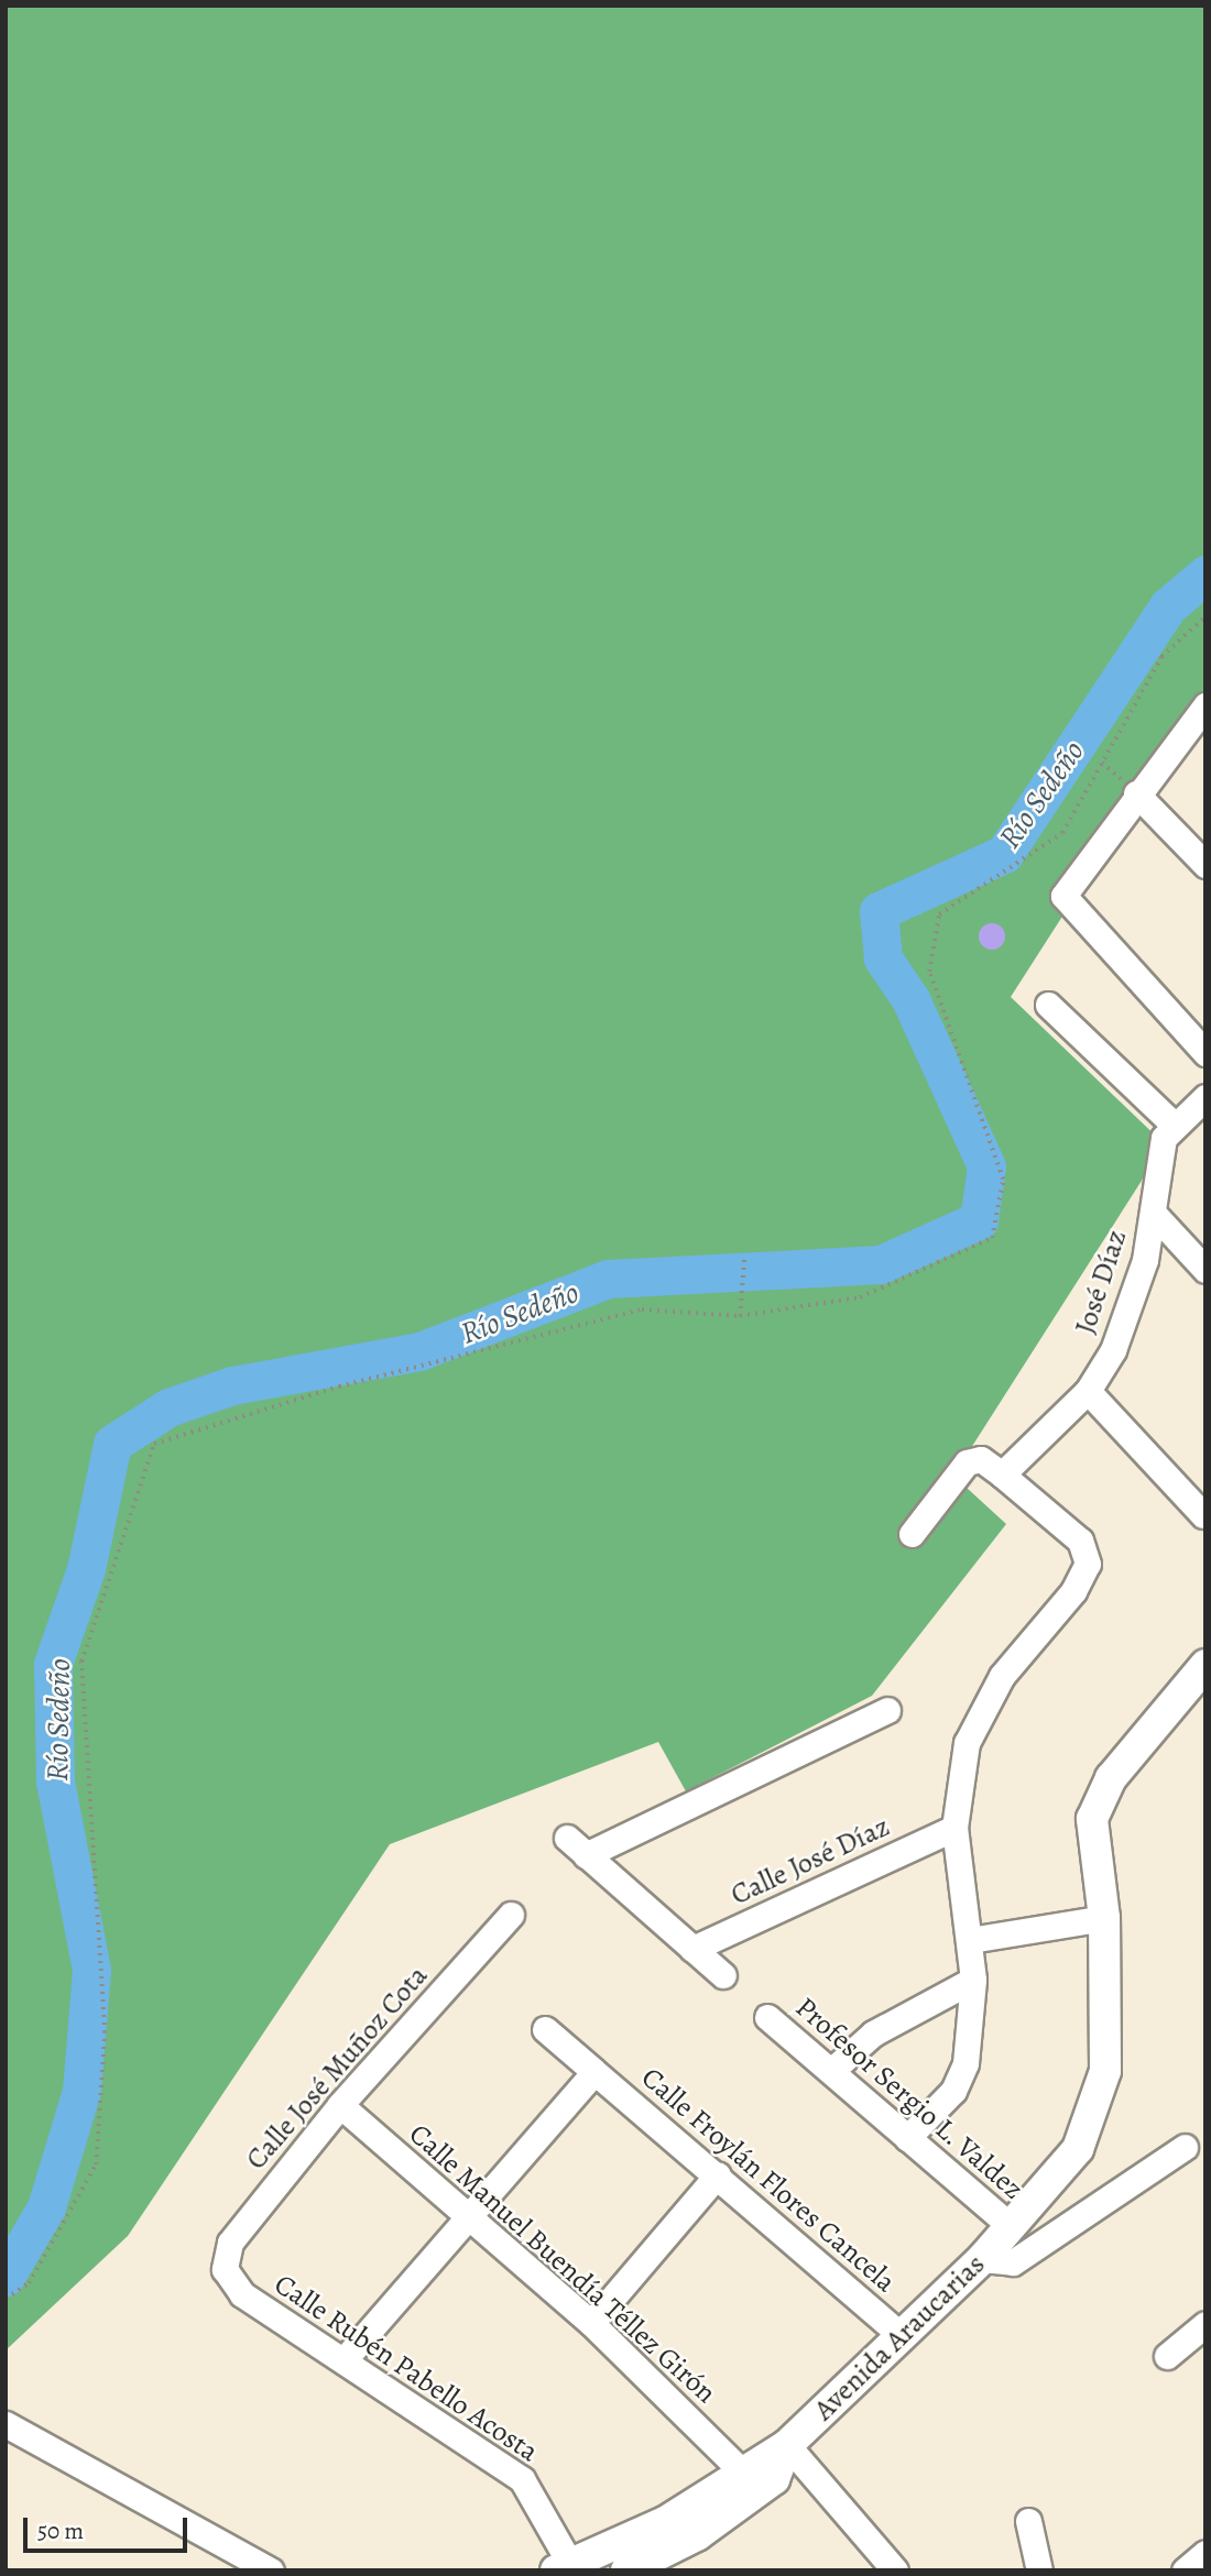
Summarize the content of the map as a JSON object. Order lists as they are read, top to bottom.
{
  "streets": {
    "street": [
      "José Díaz",
      "Calle José Díaz",
      "Calle José Muñoz Cota",
      "Profesor Sergio L. Valdez",
      "Calle Froylán Flores Cancela",
      "Calle Manuel Buendía Téllez Girón",
      "Avenida Araucarias",
      "Calle Rubén Pabello Acosta"
    ]
  },
  "crossings": [
    ["Calle José Muñoz Cota", "Calle Manuel Buendía Téllez Girón"],
    ["Calle José Muñoz Cota", "Calle Rubén Pabello Acosta"],
    ["Profesor Sergio L. Valdez", "Avenida Araucarias"],
    ["Calle Froylán Flores Cancela", "Avenida Araucarias"],
    ["Calle Manuel Buendía Téllez Girón", "Avenida Araucarias"],
    ["Avenida Araucarias", "Calle Rubén Pabello Acosta"]
  ],
  "water": ["Río Sedeño"],
  "scale_bar": "50 m"
}
